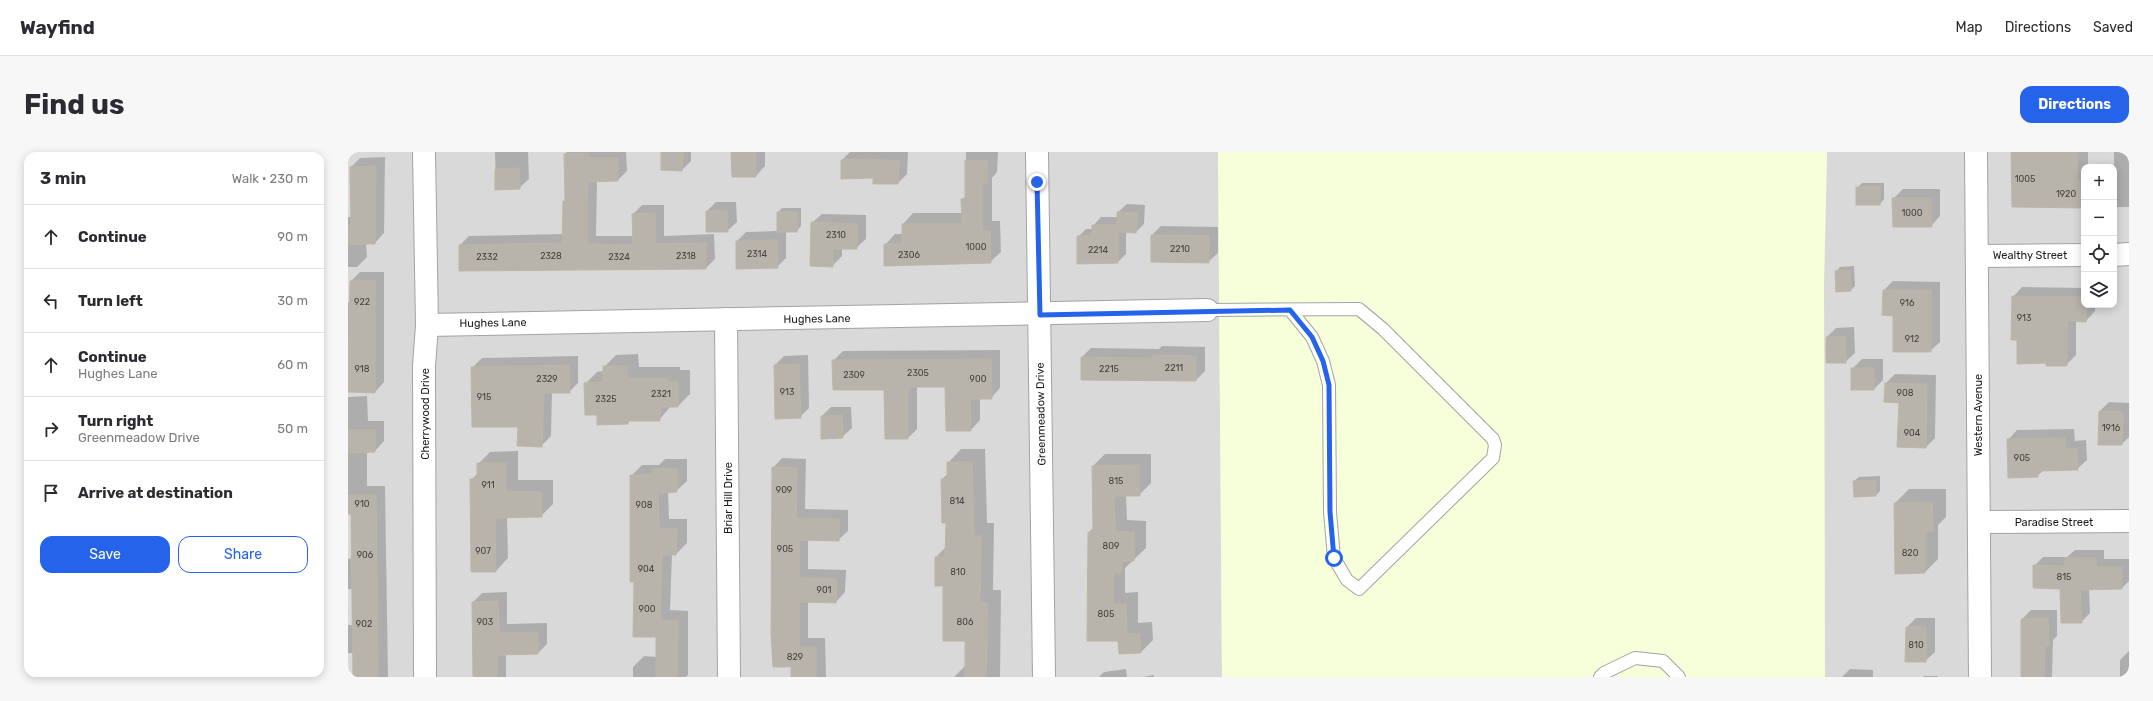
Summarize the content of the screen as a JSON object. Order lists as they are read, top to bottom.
{
  "streets": {
    "street": [
      "Wealthy Street",
      "Hughes Lane",
      "Cherrywood Drive",
      "Greenmeadow Drive",
      "Western Avenue",
      "Briar Hill Drive",
      "Paradise Street"
    ]
  },
  "crossings": [
    ["Wealthy Street", "Western Avenue"],
    ["Hughes Lane", "Cherrywood Drive"],
    ["Hughes Lane", "Greenmeadow Drive"],
    ["Hughes Lane", "Briar Hill Drive"],
    ["Western Avenue", "Paradise Street"]
  ],
  "house_numbers": [
    "1005",
    "1920",
    "1000",
    "2310",
    "1000",
    "2210",
    "2214",
    "2314",
    "2306",
    "2328",
    "2318",
    "2332",
    "2324",
    "922",
    "916",
    "913",
    "912",
    "2211",
    "918",
    "2215",
    "2305",
    "2309",
    "2329",
    "900",
    "913",
    "908",
    "2321",
    "915",
    "2325",
    "1916",
    "904",
    "905",
    "815",
    "911",
    "909",
    "814",
    "910",
    "908",
    "809",
    "905",
    "907",
    "820",
    "906",
    "904",
    "810",
    "815",
    "901",
    "900",
    "805",
    "903",
    "806",
    "902",
    "810",
    "829"
  ],
  "page": {
    "header": "Wayfind",
    "nav": ["Map", "Directions", "Saved"],
    "buttons": [
      "Directions",
      ["Save", "Share"]
    ],
    "title": "Find us",
    "heading": ["3 min", "Walk · 230 m"],
    "map_buttons": ["+", "−"],
    "list": [
      ["Continue", "90 m"],
      ["Turn left", "30 m"],
      ["Continue", "Hughes Lane", "60 m"],
      ["Turn right", "Greenmeadow Drive", "50 m"],
      "Arrive at destination"
    ]
  }
}
